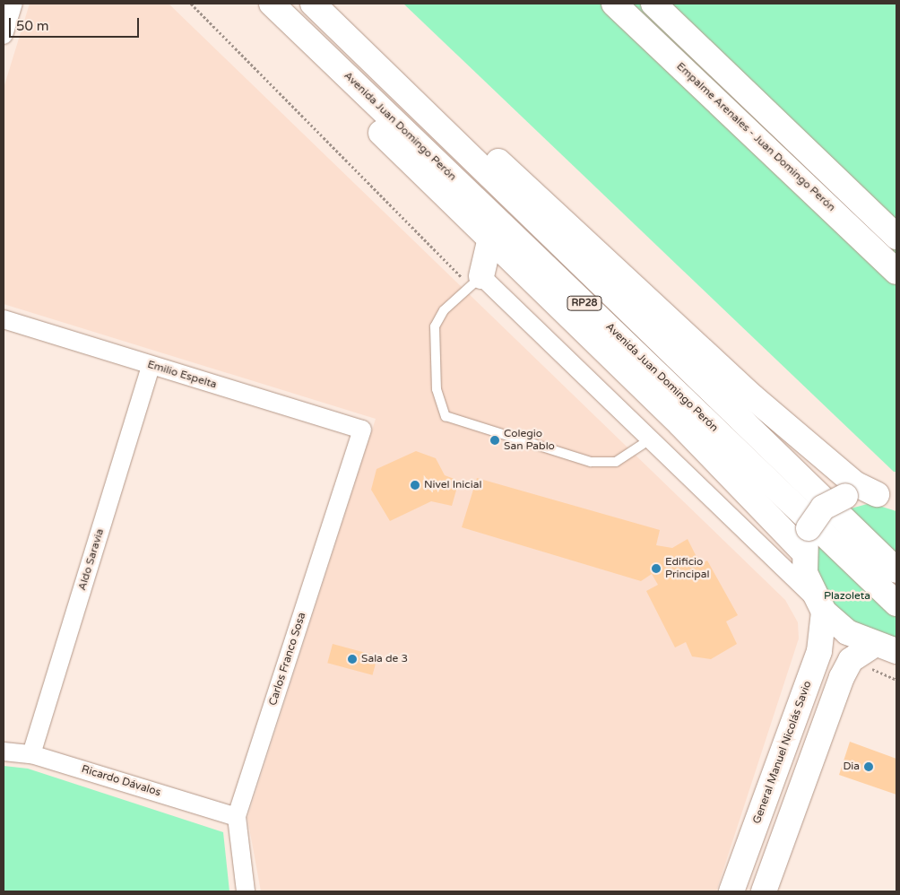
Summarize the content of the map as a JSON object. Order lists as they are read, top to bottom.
{
  "streets": {
    "main road": [
      "Avenida Juan Domingo Perón",
      "Empalme Arenales - Juan Domingo Perón",
      "RP28",
      "General Manuel Nicolás Savio"
    ],
    "street": [
      "Emilio Espelta",
      "Aldo Saravia",
      "Carlos Franco Sosa",
      "Ricardo Dávalos"
    ]
  },
  "crossings": [
    ["RP28", "General Manuel Nicolás Savio"],
    ["Emilio Espelta", "Aldo Saravia"],
    ["Emilio Espelta", "Carlos Franco Sosa"],
    ["Aldo Saravia", "Ricardo Dávalos"],
    ["Carlos Franco Sosa", "Ricardo Dávalos"]
  ],
  "parks": ["Plazoleta"],
  "places": [
    "Colegio San Pablo",
    "Nivel Inicial",
    "Edificio Principal",
    "Sala de 3",
    "Dia"
  ],
  "scale_bar": "50 m"
}
